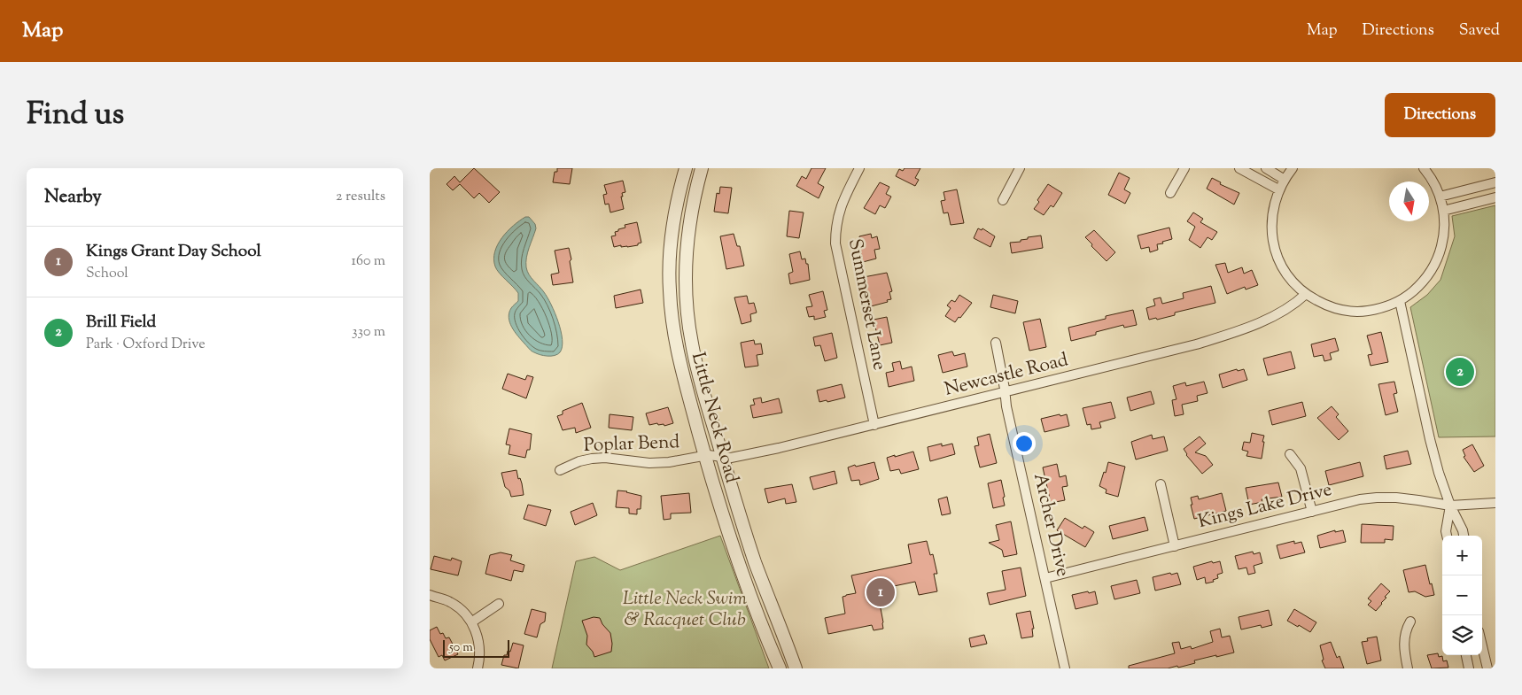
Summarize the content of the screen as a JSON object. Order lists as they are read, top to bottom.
{
  "streets": {
    "street": [
      "Summerset Lane",
      "Newcastle Road",
      "Little Neck Road",
      "Poplar Bend",
      "Kings Lake Drive",
      "Archer Drive"
    ]
  },
  "crossings": [
    ["Summerset Lane", "Newcastle Road"],
    ["Newcastle Road", "Little Neck Road"],
    ["Newcastle Road", "Poplar Bend"],
    ["Newcastle Road", "Archer Drive"],
    ["Little Neck Road", "Poplar Bend"],
    ["Kings Lake Drive", "Archer Drive"]
  ],
  "parks": ["Little Neck Swim & Racquet Club"],
  "scale_bar": "50 m",
  "north": "bottom",
  "page": {
    "header": "Map",
    "nav": ["Map", "Directions", "Saved"],
    "title": "Find us",
    "buttons": "Directions",
    "heading": ["Nearby", "2 results"],
    "list": [
      {
        "mark": "1",
        "name": "Kings Grant Day School",
        "note": "School",
        "value": "160 m"
      },
      {
        "mark": "2",
        "name": "Brill Field",
        "note": "Park · Oxford Drive",
        "value": "330 m"
      }
    ],
    "pins": ["2", "1"],
    "map_buttons": ["+", "−"],
    "scale": "50 m"
  }
}
